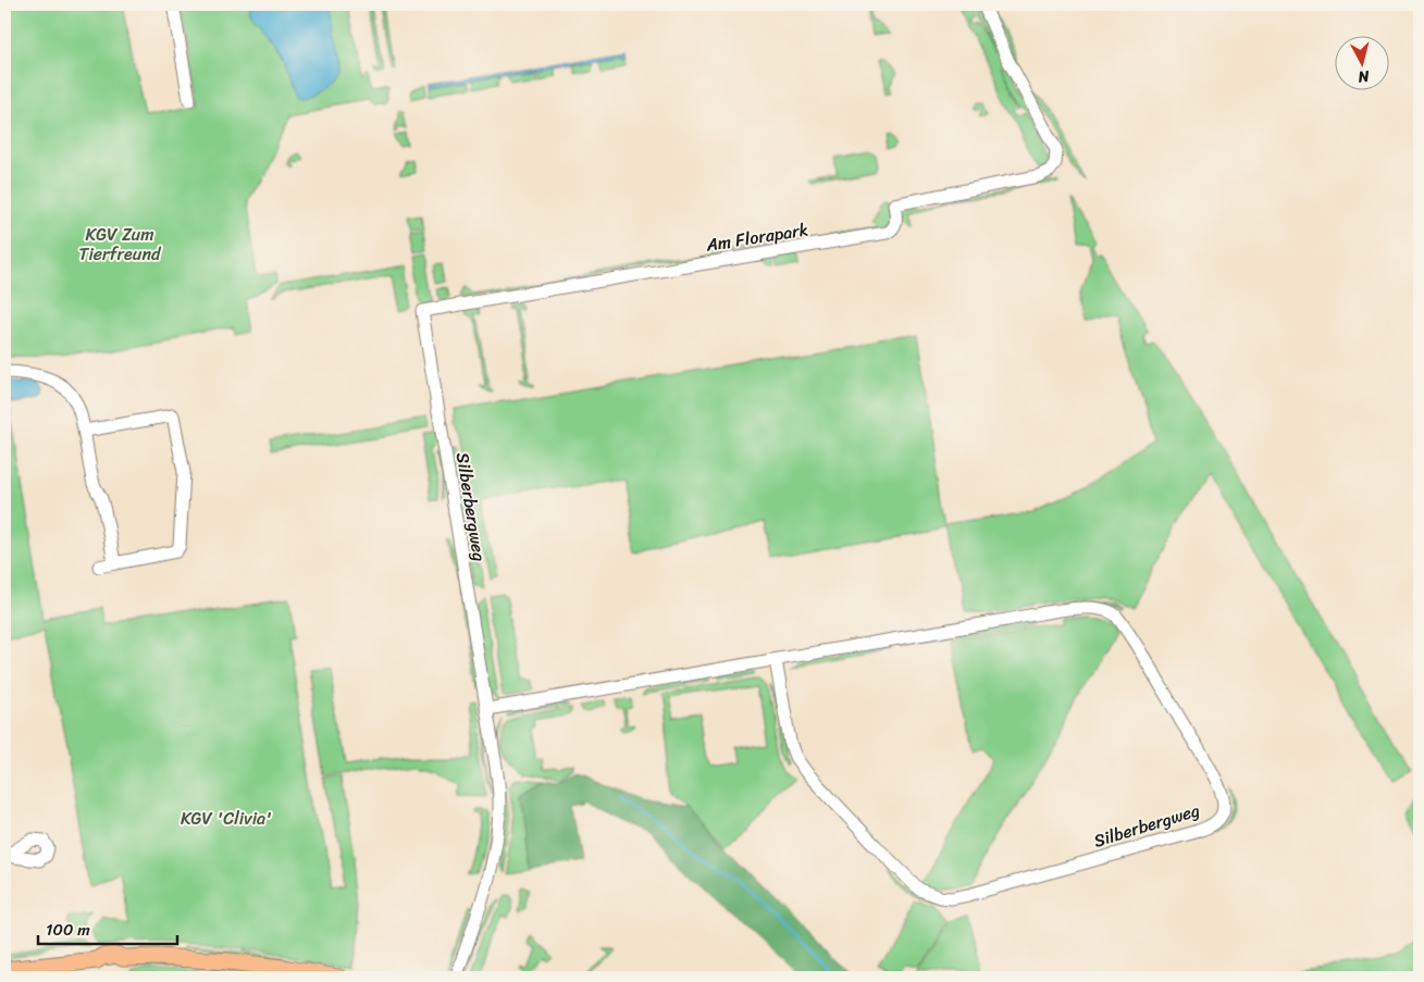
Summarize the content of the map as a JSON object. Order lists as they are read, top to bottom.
{
  "streets": {
    "street": ["Am Florapark", "Silberbergweg"]
  },
  "crossings": [
    ["Am Florapark", "Silberbergweg"]
  ],
  "parks": ["KGV Zum Tierfreund", "KGV 'Clivia'"],
  "scale_bar": "100 m",
  "north": "bottom"
}
